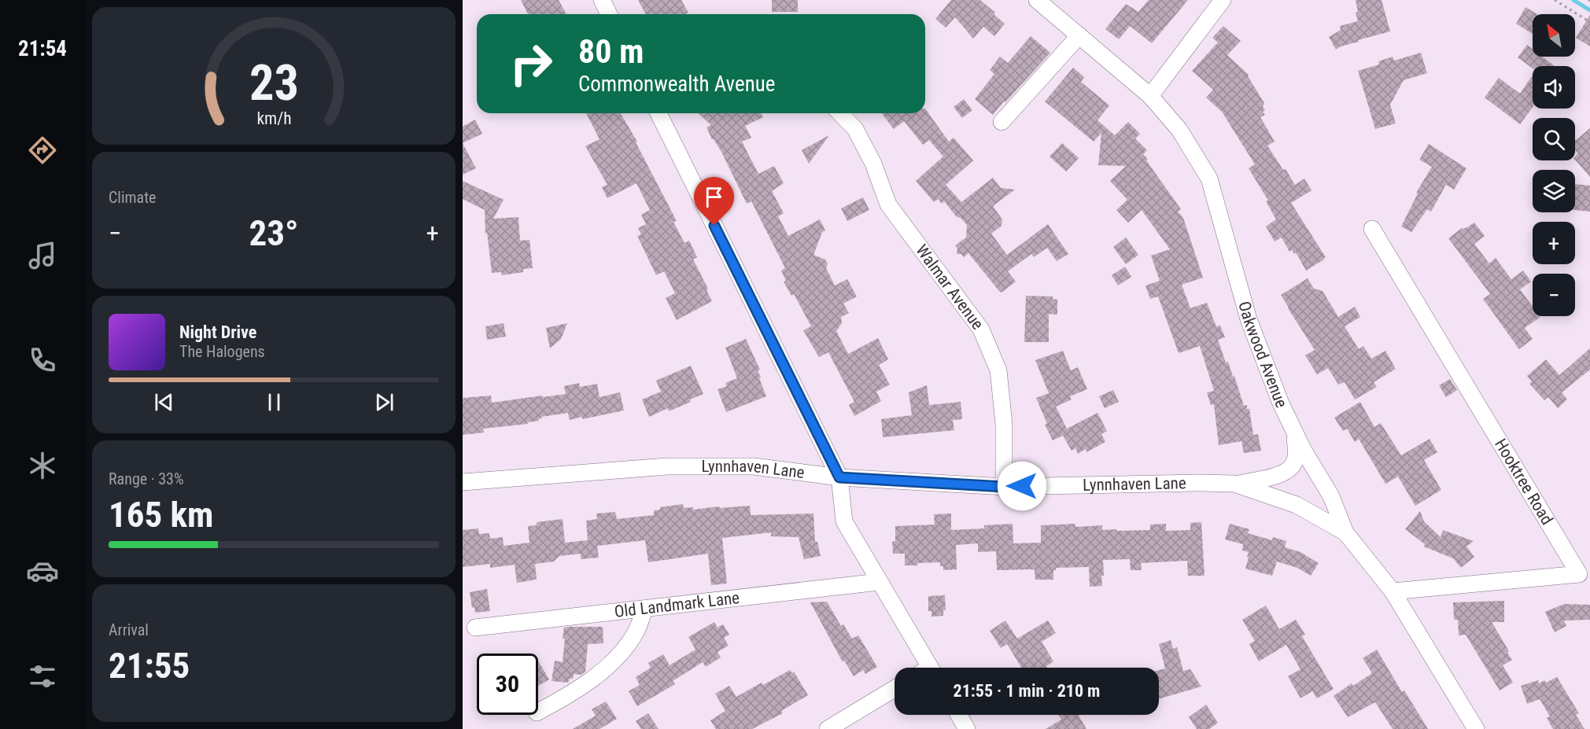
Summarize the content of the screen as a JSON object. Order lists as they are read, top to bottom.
{
  "streets": {
    "street": [
      "Walmar Avenue",
      "Oakwood Avenue",
      "Lynnhaven Lane",
      "Hooktree Road",
      "Old Landmark Lane"
    ]
  },
  "crossings": [
    ["Walmar Avenue", "Lynnhaven Lane"],
    ["Oakwood Avenue", "Lynnhaven Lane"],
    ["Oakwood Avenue", "Hooktree Road"]
  ],
  "north": "top left",
  "page": {
    "tabs": "21:54",
    "map_buttons": ["+", "−"],
    "turn": ["80 m", "Commonwealth Avenue"],
    "tile": [
      "Climate",
      ["Range · 33%", "165 km"],
      ["Arrival", "21:55"]
    ],
    "heat": ["−", "23°", "+"],
    "song": ["Night Drive", "The Halogens"],
    "limit": "30",
    "trip": "21:55 · 1 min · 210 m",
    "gauge": ["23", "km/h"]
  }
}
